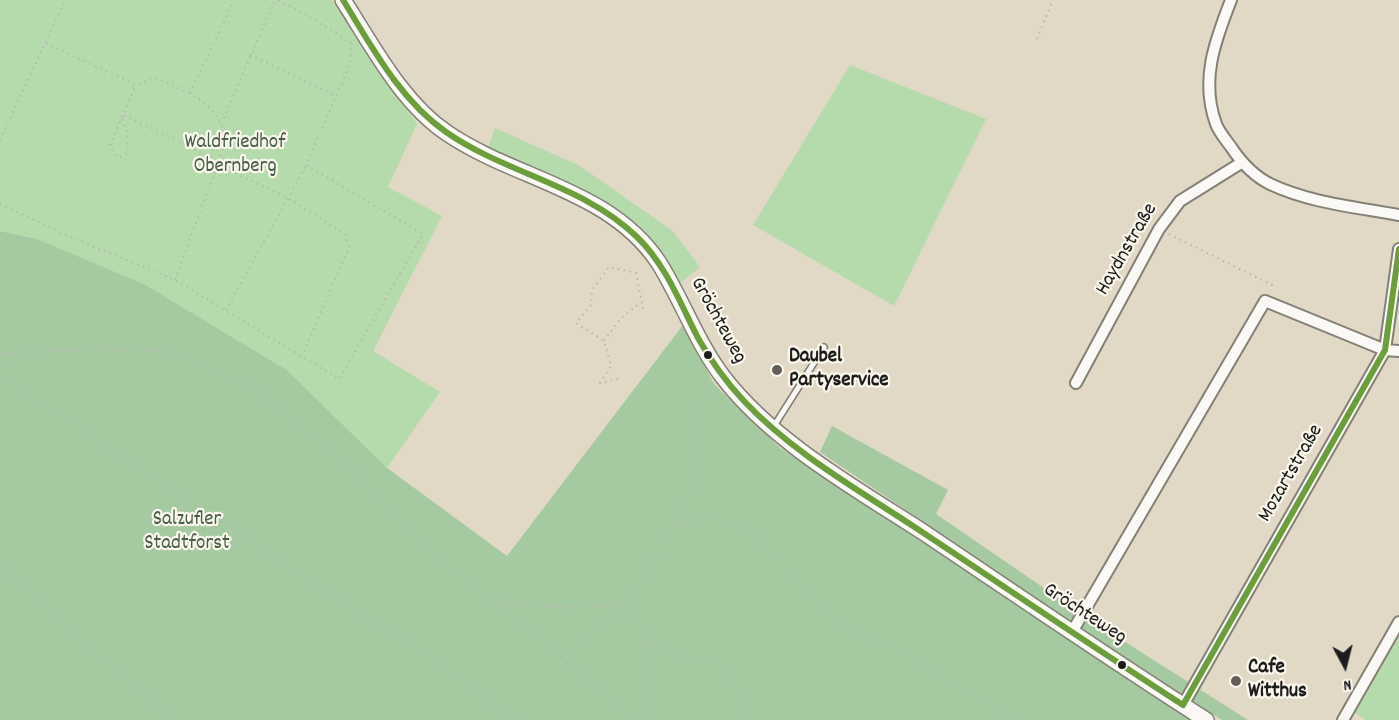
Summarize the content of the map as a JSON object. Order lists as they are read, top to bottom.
{
  "streets": {
    "street": ["Haydnstraße", "Gröchteweg", "Mozartstraße"]
  },
  "crossings": [
    ["Gröchteweg", "Mozartstraße"]
  ],
  "parks": ["Waldfriedhof Obernberg", "Salzufler Stadtforst"],
  "places": ["Daubel Partyservice", "Cafe Witthus"],
  "north": "bottom"
}
